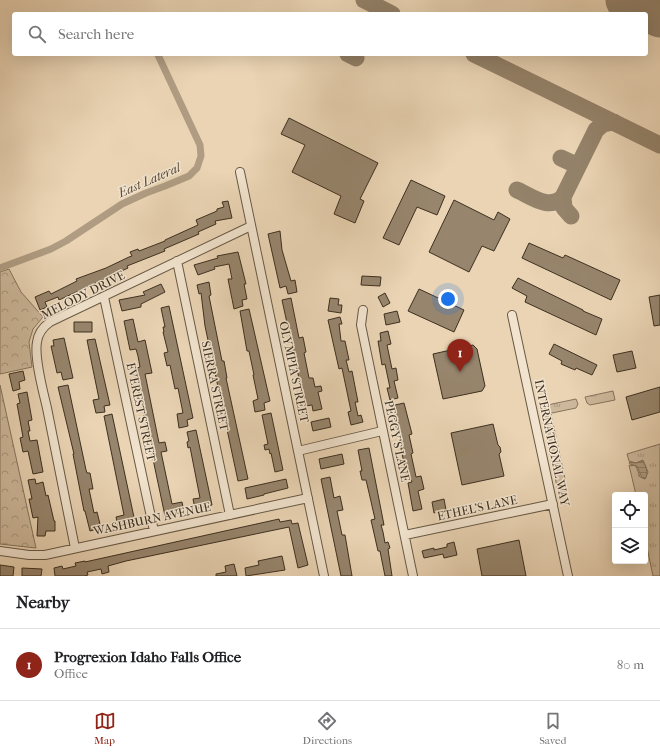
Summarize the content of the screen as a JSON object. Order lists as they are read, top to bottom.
{
  "streets": {
    "street": [
      "MELODY DRIVE",
      "OLYMPIA STREET",
      "SIERRA STREET",
      "EVEREST STREET",
      "PEGGY'S LANE",
      "INTERNATIONAL WAY",
      "ETHEL'S LANE",
      "WASHBURN AVENUE"
    ]
  },
  "crossings": [
    ["MELODY DRIVE", "OLYMPIA STREET"],
    ["MELODY DRIVE", "SIERRA STREET"],
    ["MELODY DRIVE", "EVEREST STREET"],
    ["MELODY DRIVE", "WASHBURN AVENUE"],
    ["OLYMPIA STREET", "WASHBURN AVENUE"],
    ["SIERRA STREET", "WASHBURN AVENUE"],
    ["EVEREST STREET", "WASHBURN AVENUE"],
    ["PEGGY'S LANE", "ETHEL'S LANE"],
    ["INTERNATIONAL WAY", "ETHEL'S LANE"]
  ],
  "water": ["East Lateral"],
  "page": {
    "search": "Search here",
    "pins": "1",
    "heading": "Nearby",
    "list": [
      {
        "mark": "1",
        "name": "Progrexion Idaho Falls Office",
        "note": "Office",
        "value": "80 m"
      }
    ],
    "nav": ["Map", "Directions", "Saved"]
  }
}
